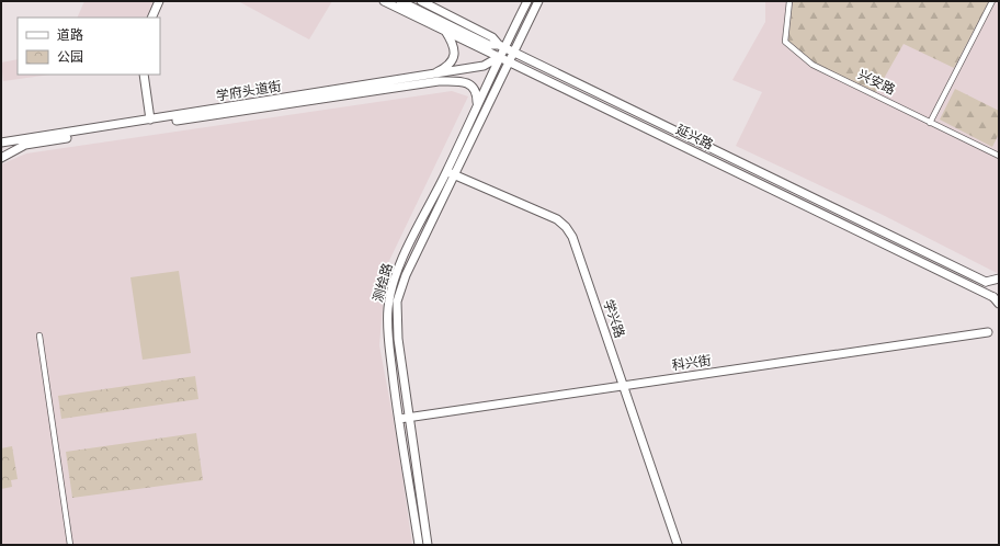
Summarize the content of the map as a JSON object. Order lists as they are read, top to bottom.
{
  "streets": {
    "main road": [
      "学府头道街",
      "延兴路",
      "测绘路",
      "学兴路",
      "科兴街"
    ],
    "street": ["兴安路"]
  },
  "crossings": [
    ["学府头道街", "延兴路"],
    ["学府头道街", "测绘路"],
    ["延兴路", "测绘路"],
    ["测绘路", "学兴路"],
    ["测绘路", "科兴街"],
    ["学兴路", "科兴街"]
  ],
  "legend": ["道路", "公园"]
}
